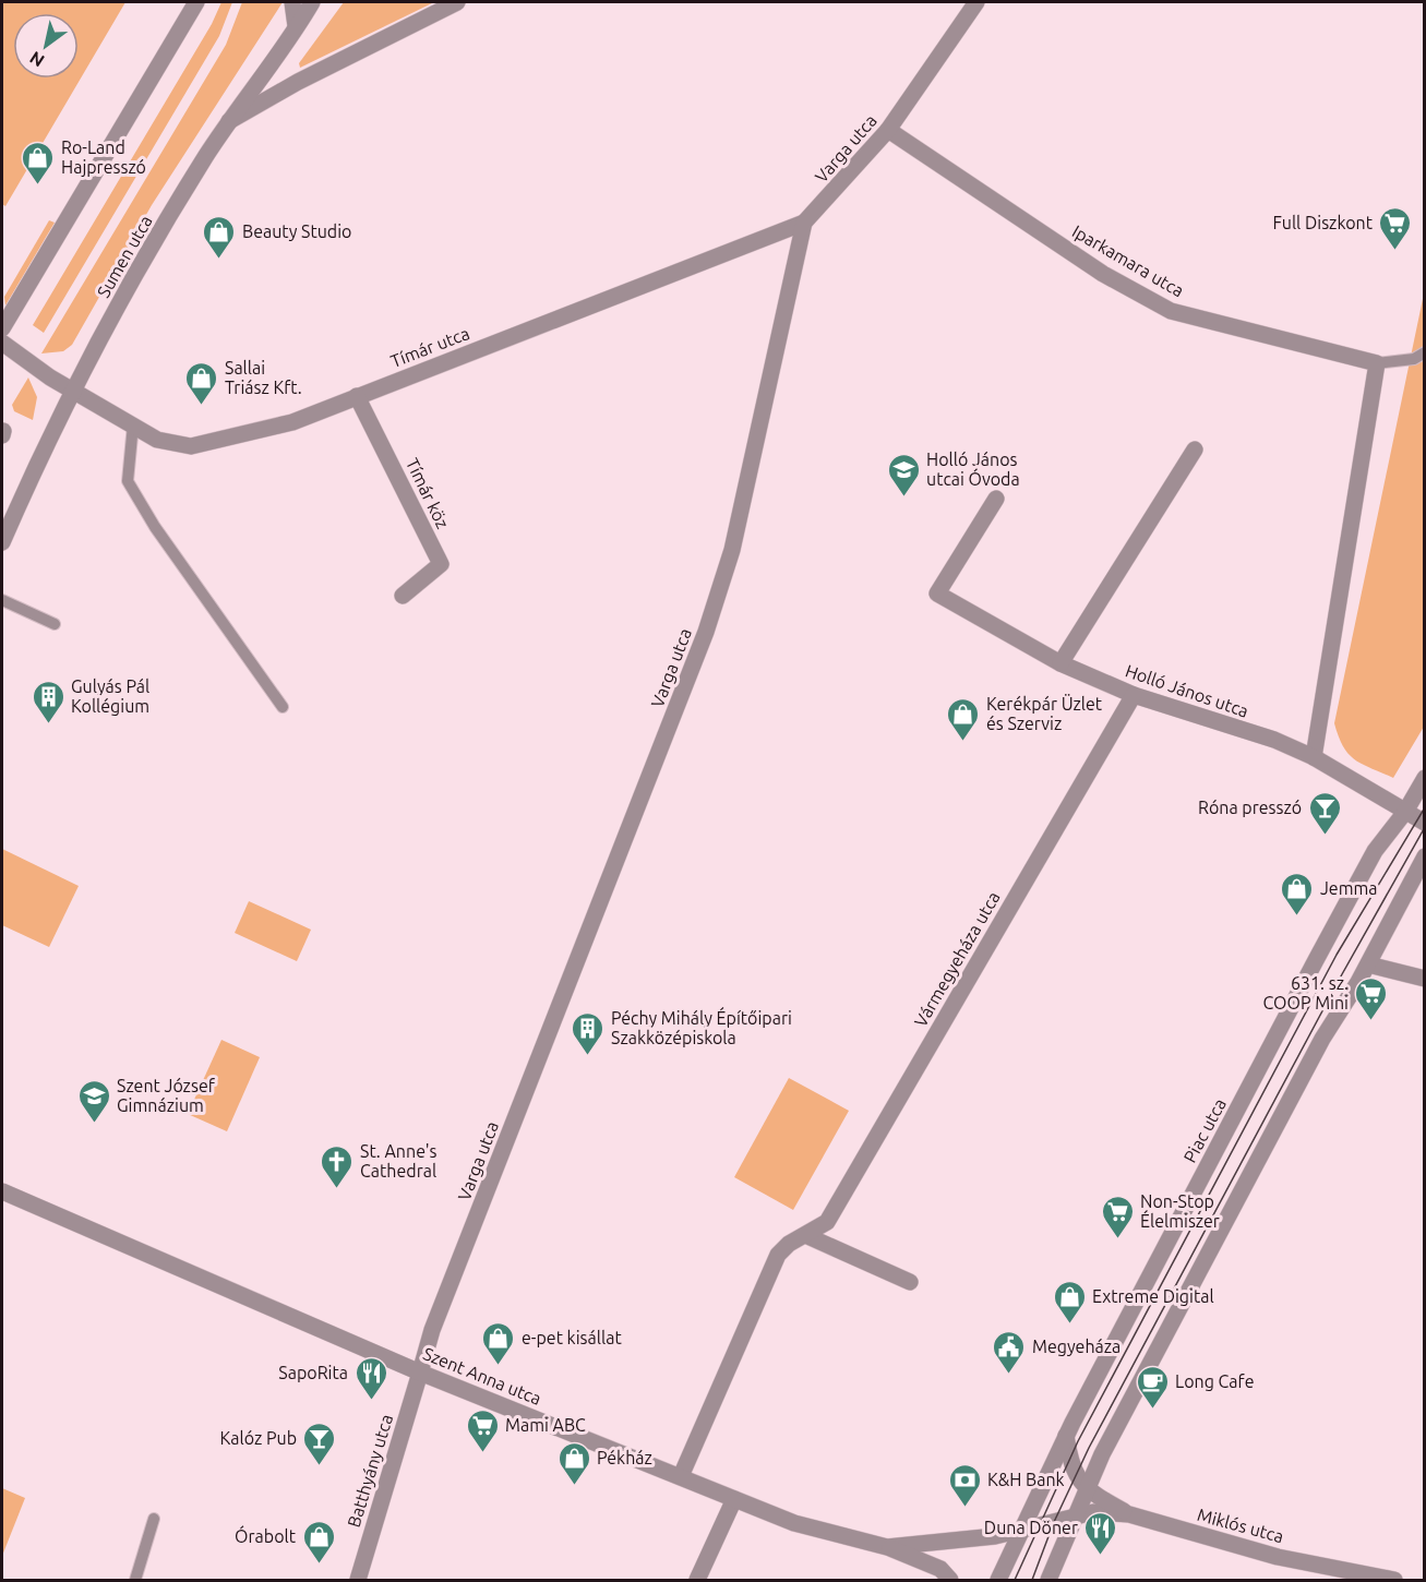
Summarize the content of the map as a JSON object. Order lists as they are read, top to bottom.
{
  "streets": {
    "street": [
      "Varga utca",
      "Sumen utca",
      "Iparkamara utca",
      "Tímár utca",
      "Tímár köz",
      "Holló János utca",
      "Vármegyeháza utca",
      "Piac utca",
      "Szent Anna utca",
      "Batthyány utca",
      "Miklós utca"
    ]
  },
  "crossings": [
    ["Varga utca", "Iparkamara utca"],
    ["Varga utca", "Tímár utca"],
    ["Varga utca", "Szent Anna utca"],
    ["Varga utca", "Batthyány utca"],
    ["Sumen utca", "Tímár utca"],
    ["Tímár utca", "Tímár köz"],
    ["Holló János utca", "Vármegyeháza utca"],
    ["Holló János utca", "Piac utca"],
    ["Vármegyeháza utca", "Szent Anna utca"],
    ["Piac utca", "Szent Anna utca"],
    ["Szent Anna utca", "Batthyány utca"],
    ["Szent Anna utca", "Miklós utca"]
  ],
  "places": {
    "shop": [
      "Ro-Land Hajpresszó",
      "Beauty Studio",
      "Sallai Triász Kft.",
      "Kerékpár Üzlet és Szerviz",
      "Jemma",
      "Extreme Digital",
      "e-pet kisállat",
      "Pékház",
      "Órabolt"
    ],
    "supermarket": [
      "Full Diszkont",
      "631. sz. COOP Mini",
      "Non-Stop Élelmiszer",
      "Mami ABC"
    ],
    "school or university": ["Holló János utcai Óvoda", "Szent József Gimnázium"],
    "building": ["Gulyás Pál Kollégium", "Péchy Mihály Építőipari Szakközépiskola"],
    "bar": ["Róna presszó", "Kalóz Pub"],
    "church": ["St. Anne's Cathedral"],
    "public building": ["Megyeháza"],
    "restaurant": ["SapoRita", "Duna Döner"],
    "cafe": ["Long Cafe"],
    "bank": ["K&H Bank"]
  },
  "north": "bottom left"
}
